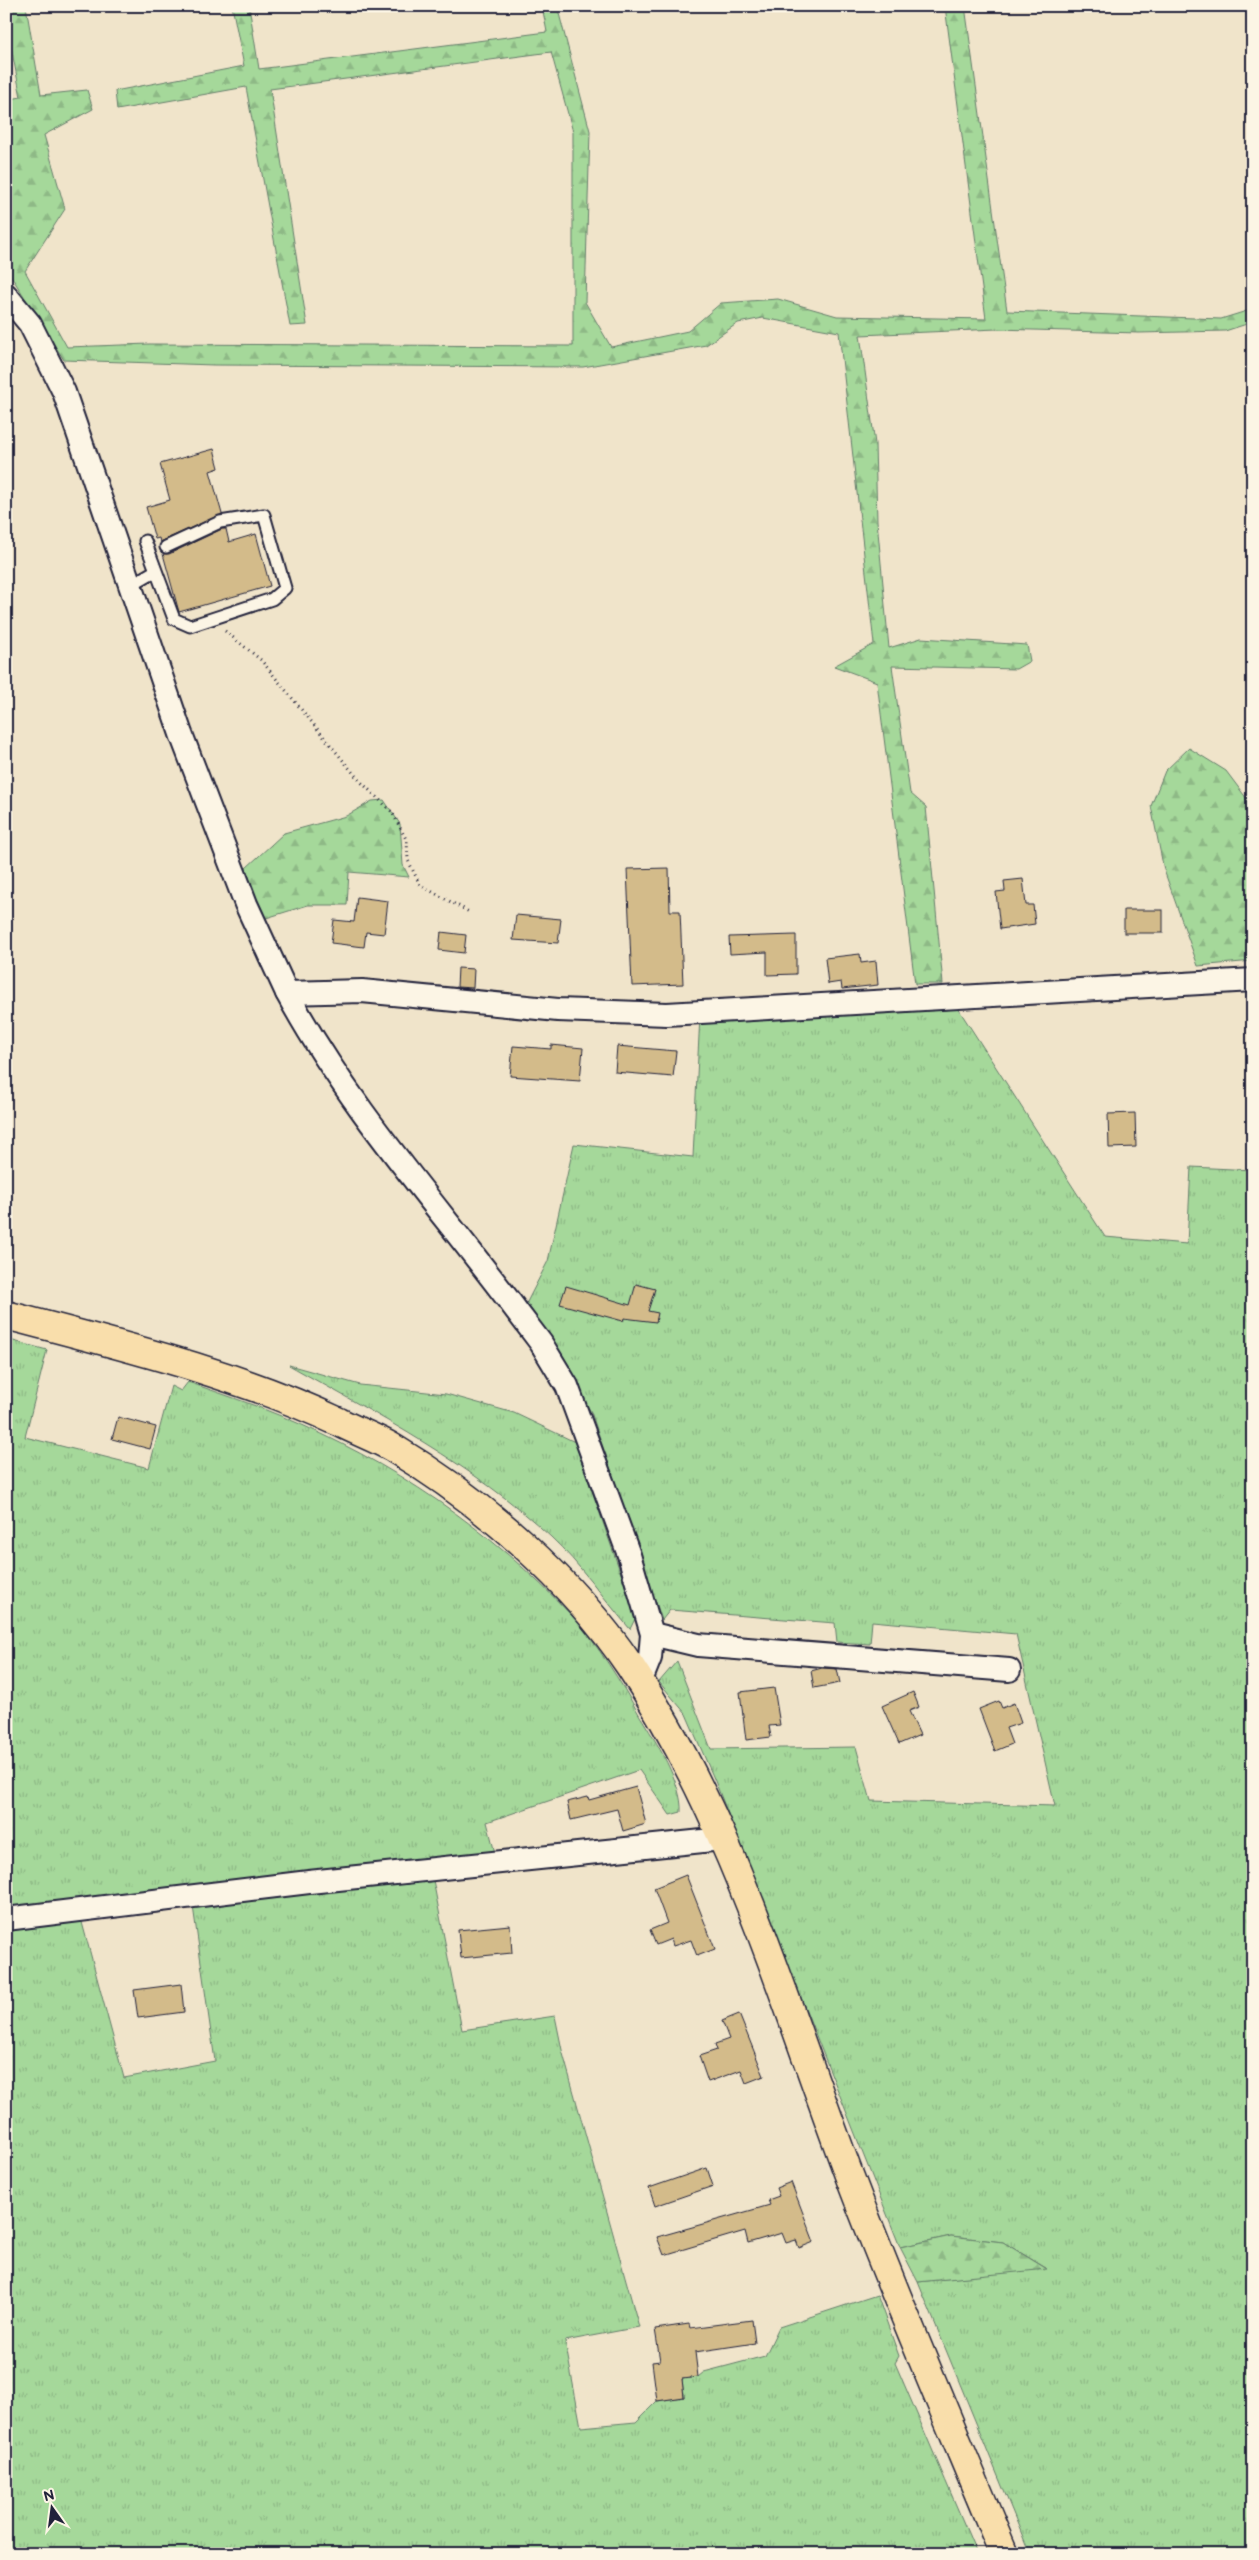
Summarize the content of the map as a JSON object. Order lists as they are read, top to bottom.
{
  "north": "top"
}
